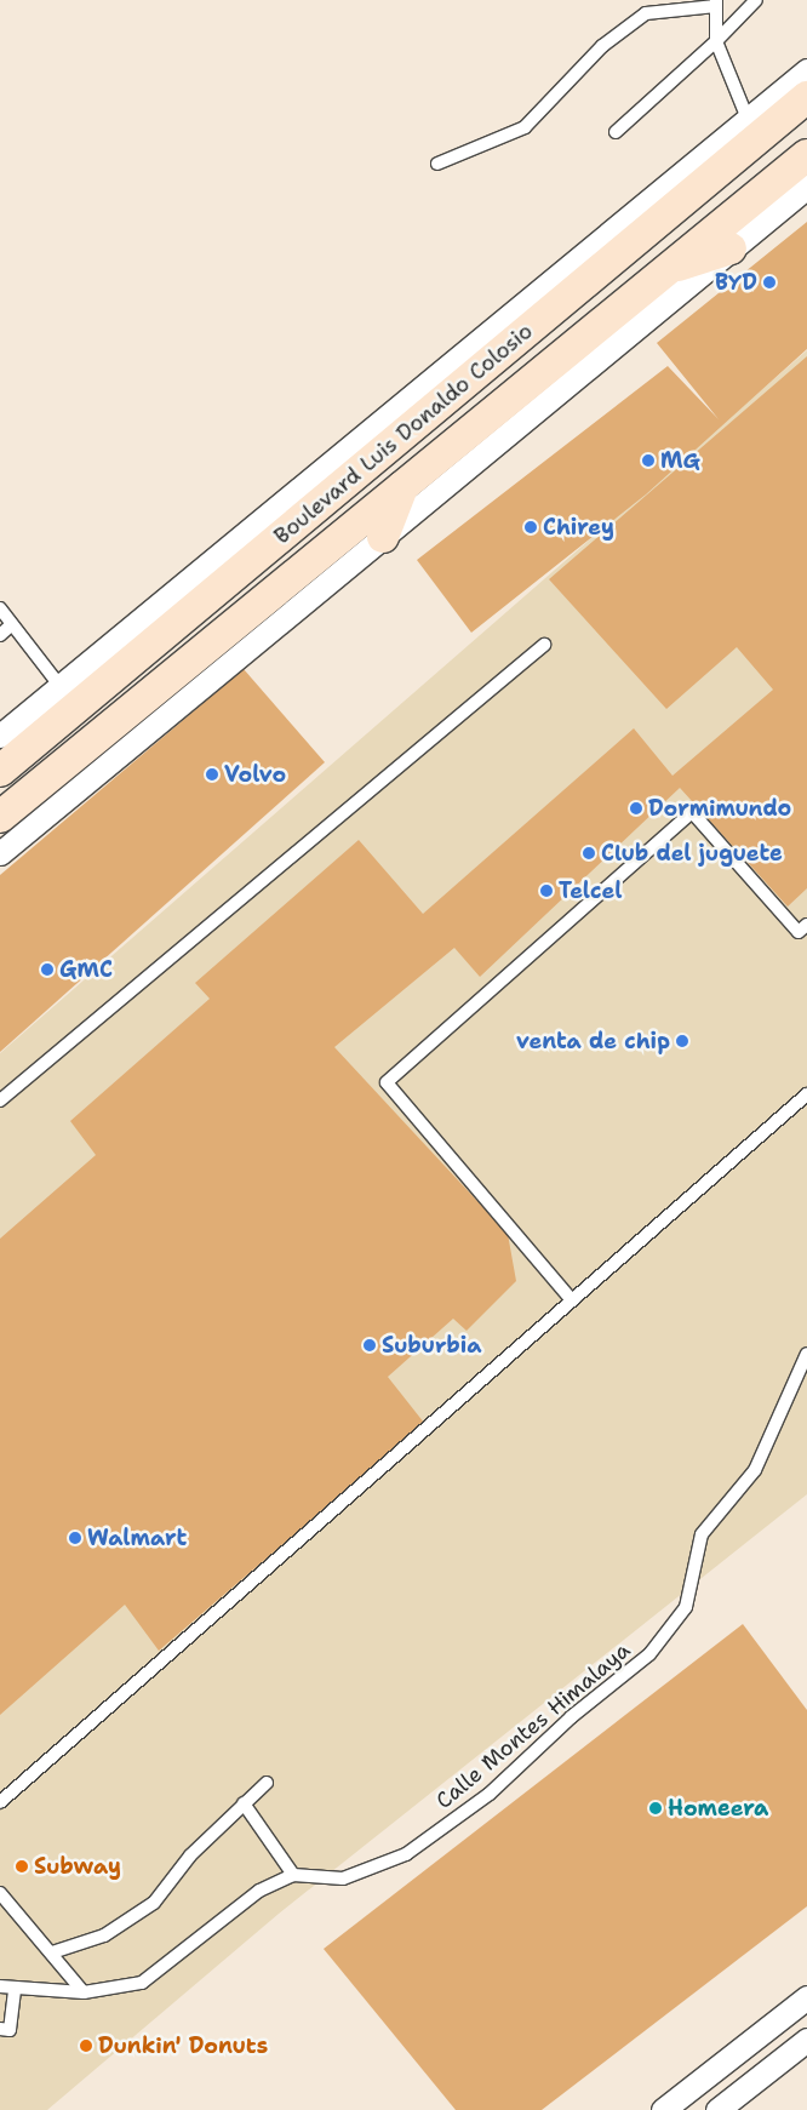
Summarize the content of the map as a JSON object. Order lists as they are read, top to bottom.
{
  "streets": {
    "main road": ["Boulevard Luis Donaldo Colosio"],
    "lane": ["Calle Montes Himalaya"]
  },
  "places": [
    "BYD",
    "MG",
    "Chirey",
    "Volvo",
    "Dormimundo",
    "Club del juguete",
    "Telcel",
    "GMC",
    "venta de chip",
    "Suburbia",
    "Walmart",
    "Homeera",
    "Subway",
    "Dunkin' Donuts"
  ]
}
